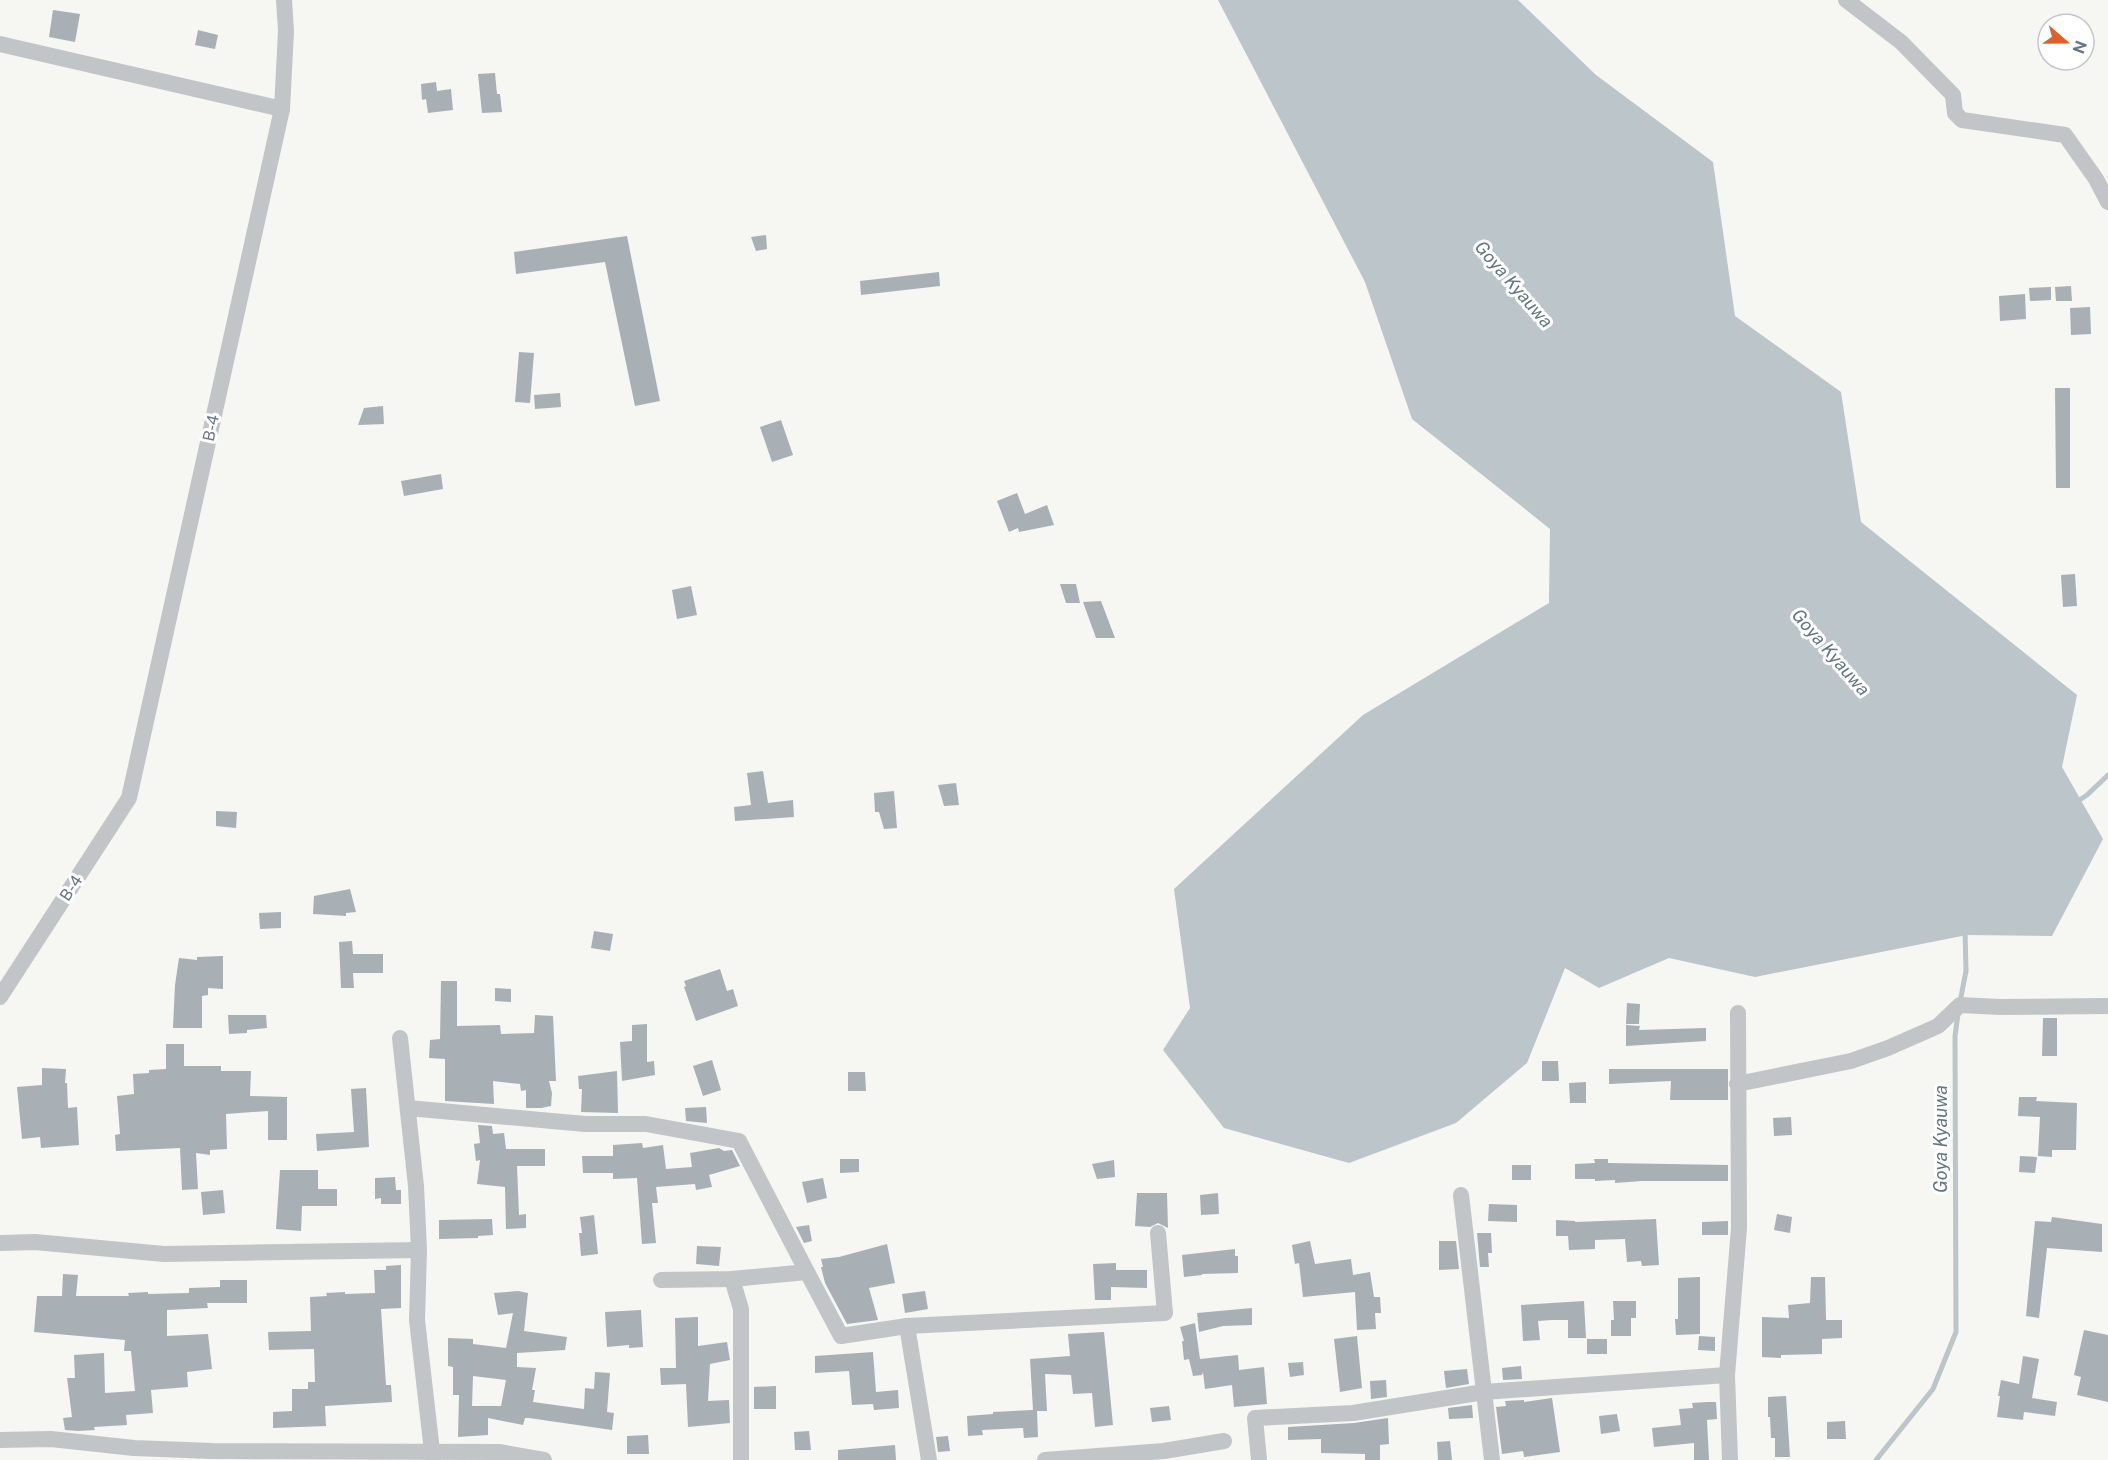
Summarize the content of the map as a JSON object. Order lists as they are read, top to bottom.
{
  "streets": {
    "street": ["B-4"]
  },
  "water": ["Goya Kyauwa"],
  "north": "right"
}
